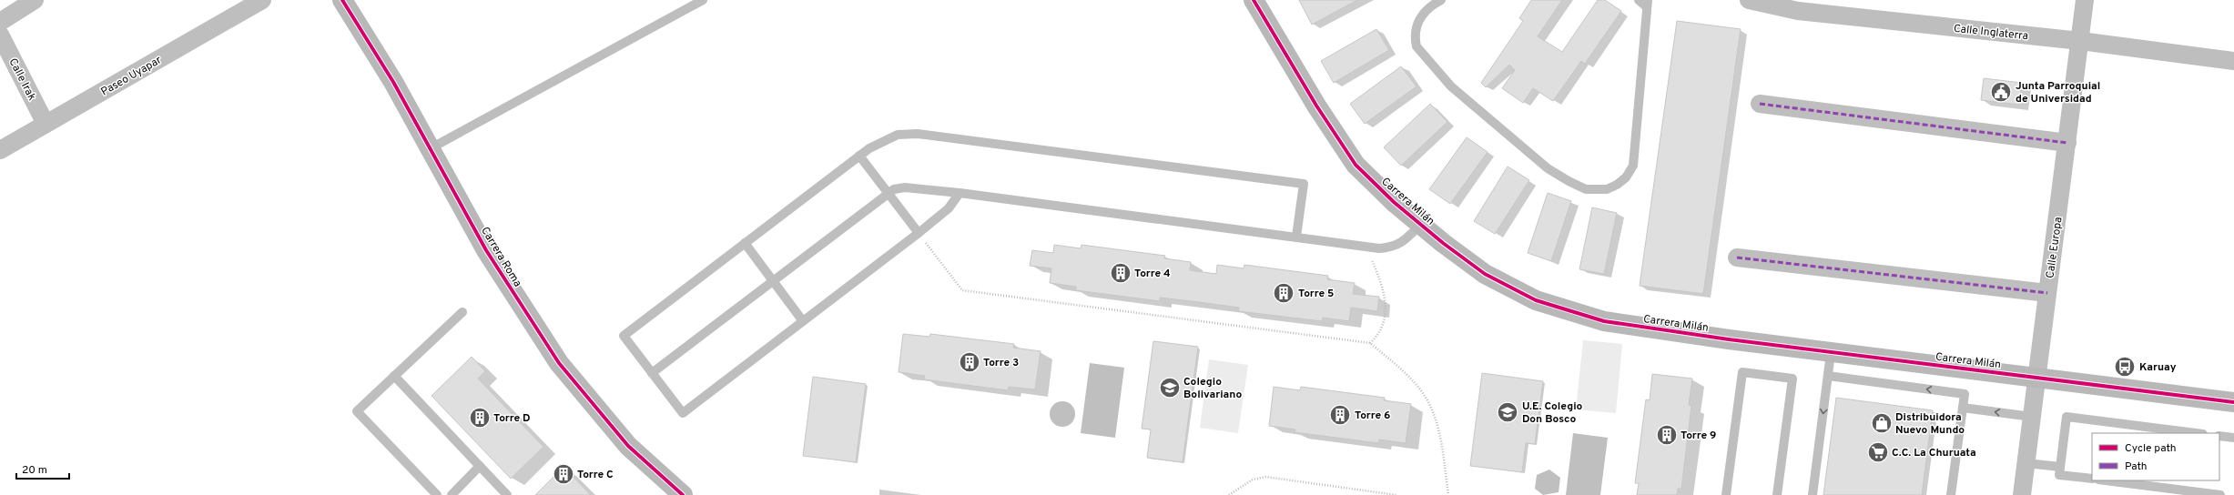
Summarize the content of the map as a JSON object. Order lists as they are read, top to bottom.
{
  "streets": {
    "street": [
      "Calle Inglaterra",
      "Paseo Uyapar",
      "Calle Irak",
      "Carrera Milán",
      "Calle Europa",
      "Carrera Roma"
    ]
  },
  "crossings": [
    ["Calle Inglaterra", "Calle Europa"],
    ["Paseo Uyapar", "Calle Irak"],
    ["Carrera Milán", "Calle Europa"]
  ],
  "places": {
    "public building": ["Junta Parroquial de Universidad"],
    "building": [
      "Torre 4",
      "Torre 5",
      "Torre 3",
      "Torre 6",
      "Torre D",
      "Torre 9",
      "Torre C"
    ],
    "bus stop": ["Karuay"],
    "school or university": ["Colegio Bolivariano", "U.E. Colegio Don Bosco"],
    "shop": ["Distribuidora Nuevo Mundo"],
    "supermarket": ["C.C. La Churuata"]
  },
  "legend": ["Cycle path", "Path"],
  "scale_bar": "20 m"
}
